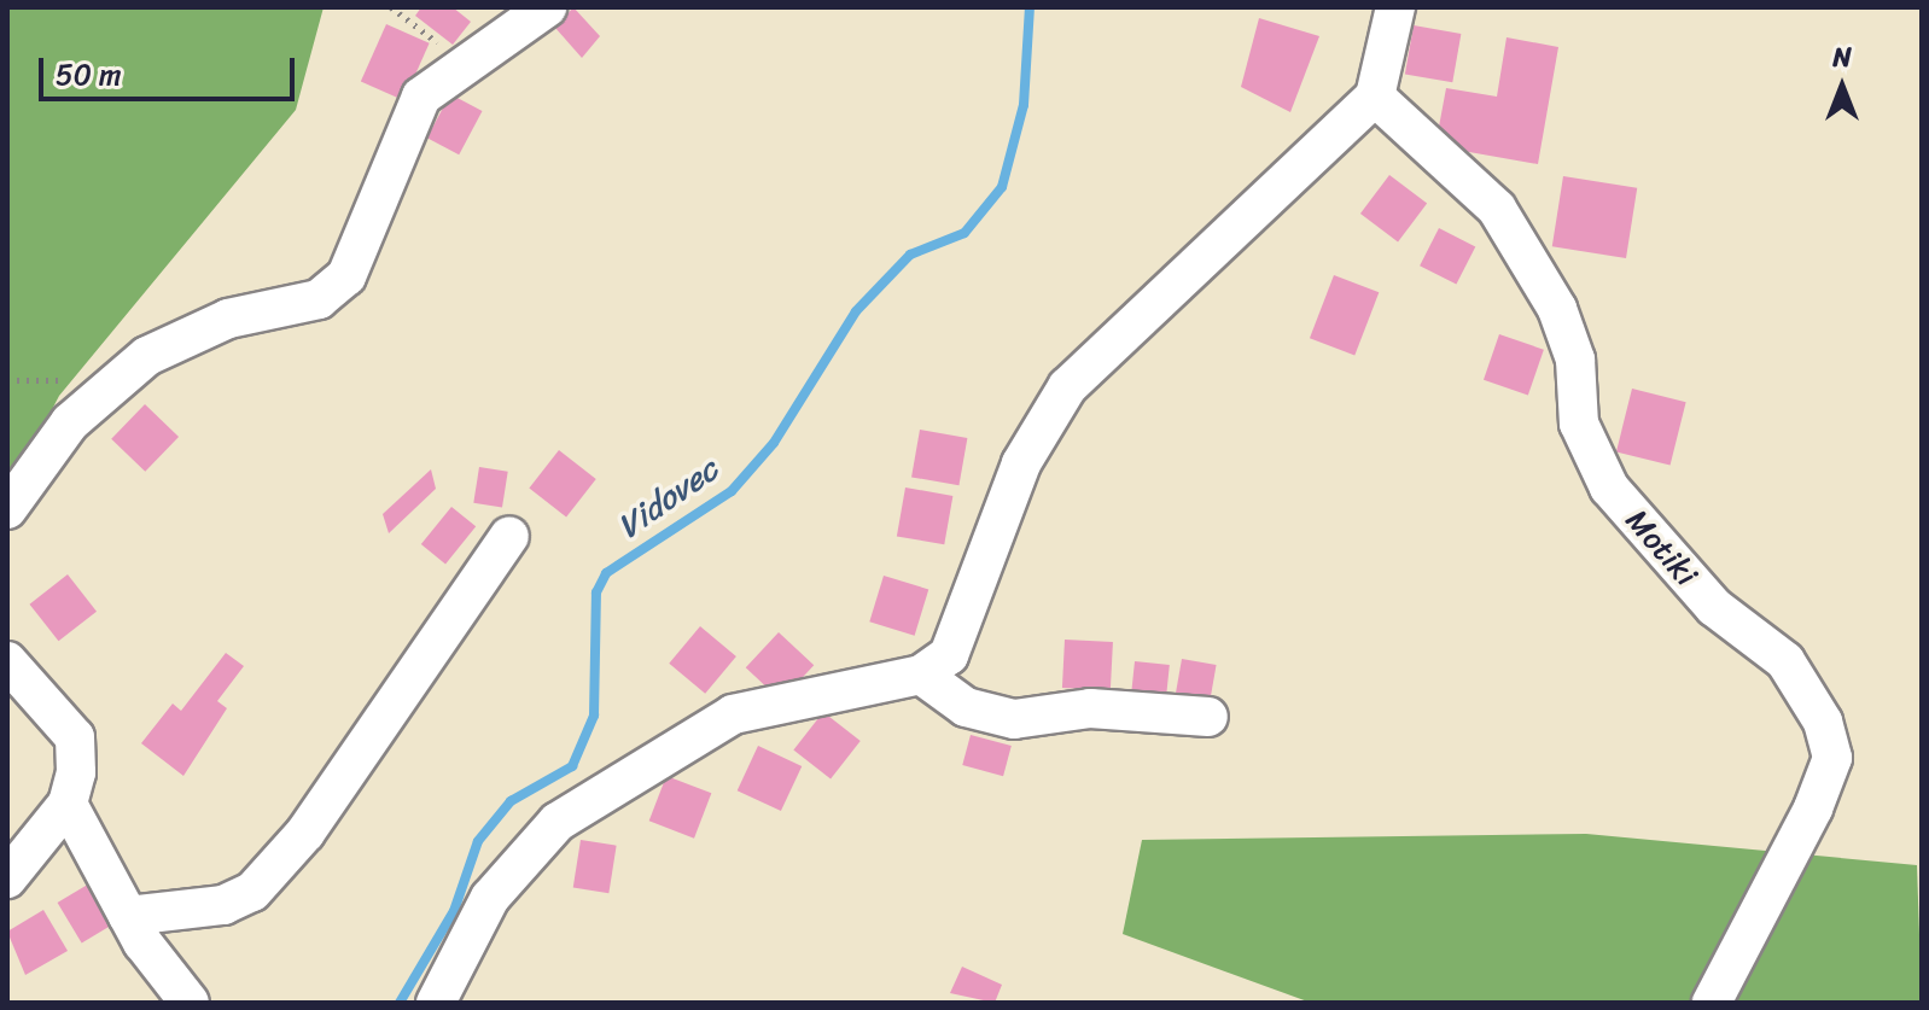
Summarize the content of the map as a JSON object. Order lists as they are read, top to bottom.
{
  "streets": {
    "street": ["Motiki"]
  },
  "water": ["Vidovec"],
  "scale_bar": "50 m",
  "north": "top"
}
